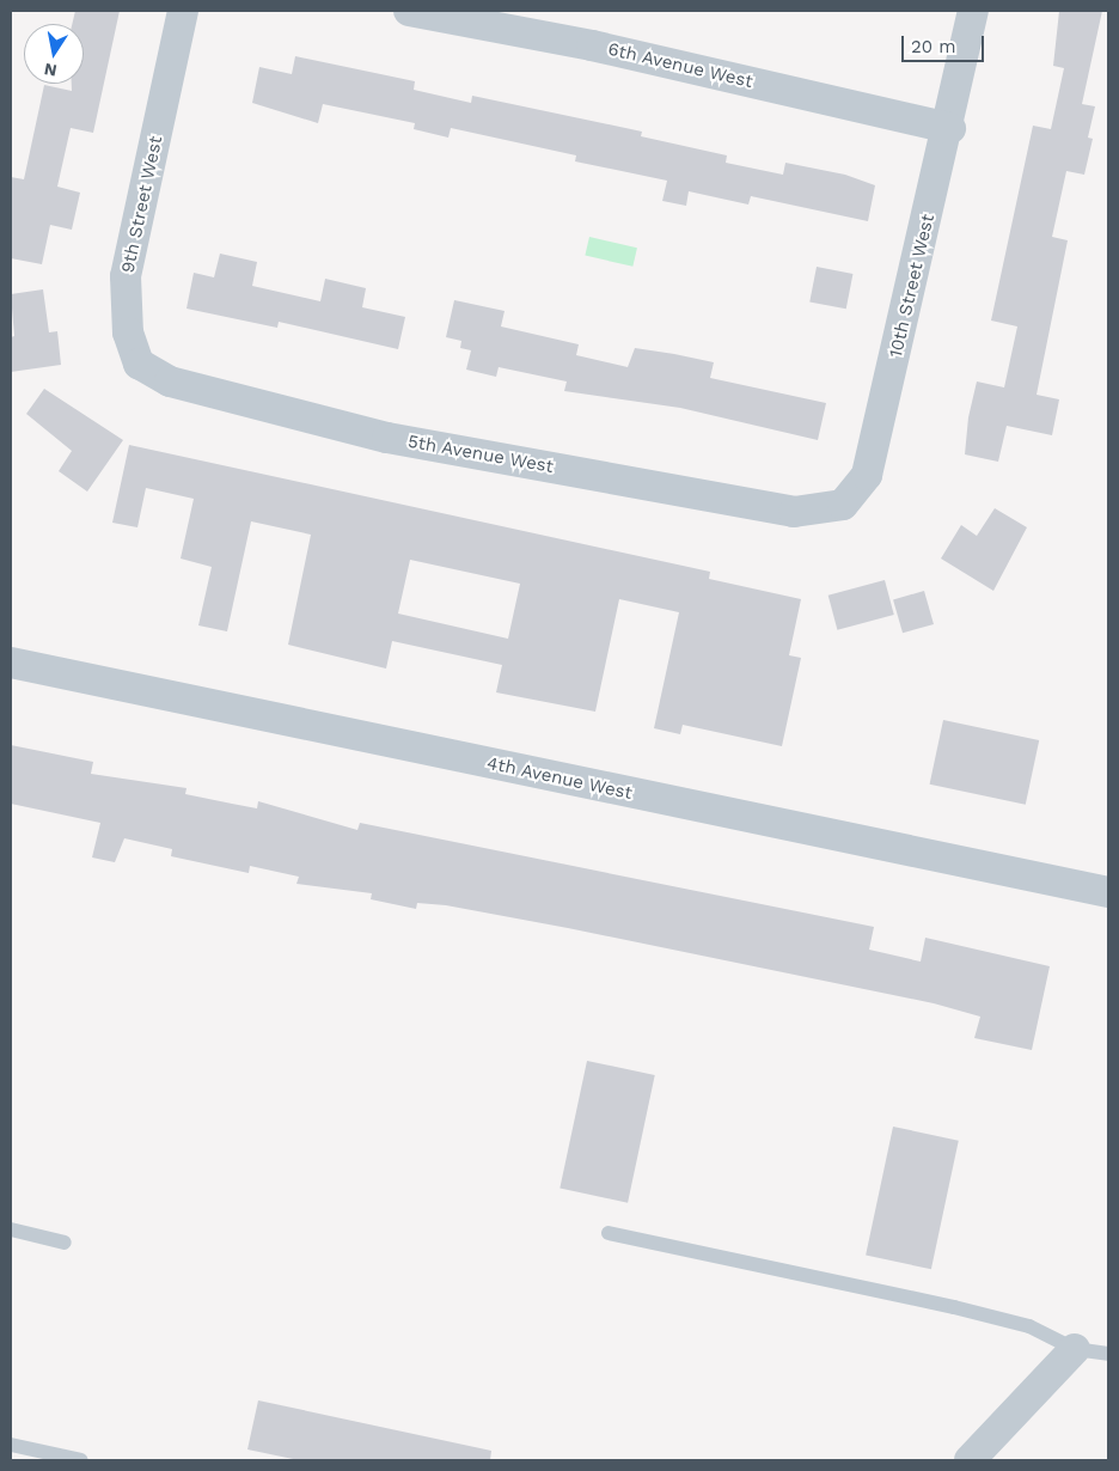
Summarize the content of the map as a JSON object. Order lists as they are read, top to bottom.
{
  "streets": {
    "street": [
      "6th Avenue West",
      "9th Street West",
      "10th Street West",
      "5th Avenue West",
      "4th Avenue West"
    ]
  },
  "crossings": [
    ["6th Avenue West", "10th Street West"],
    ["9th Street West", "5th Avenue West"],
    ["10th Street West", "5th Avenue West"]
  ],
  "scale_bar": "20 m",
  "north": "bottom"
}
